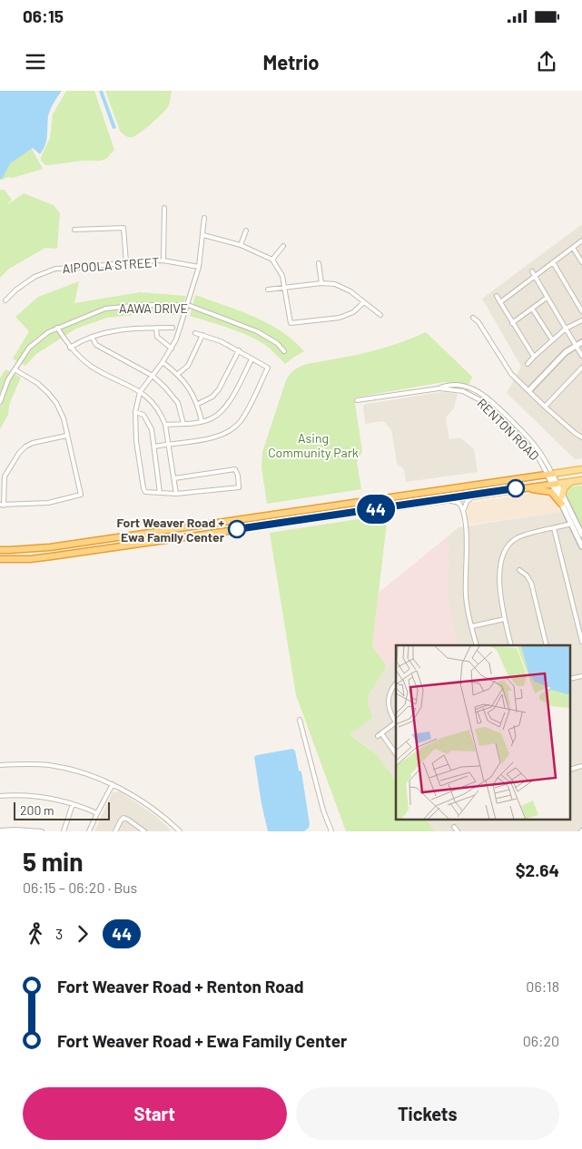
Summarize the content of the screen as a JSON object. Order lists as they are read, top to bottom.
{
  "streets": {
    "street": ["AIPOOLA STREET", "AAWA DRIVE", "RENTON ROAD"]
  },
  "parks": ["Asing Community Park"],
  "places": ["Fort Weaver Road + Ewa Family Center"],
  "lines": ["bus line 44"],
  "scale_bar": "200 m",
  "page": {
    "status": "06:15",
    "header": "Metrio",
    "on_map": "44",
    "scale": "200 m",
    "heading": ["5 min", "06:15 – 06:20 · Bus", "$2.64"],
    "legs": ["3", "44"],
    "list": [
      {
        "name": "Fort Weaver Road + Renton Road",
        "value": "06:18"
      },
      {
        "name": "Fort Weaver Road + Ewa Family Center",
        "value": "06:20"
      }
    ],
    "buttons": ["Start", "Tickets"]
  }
}
